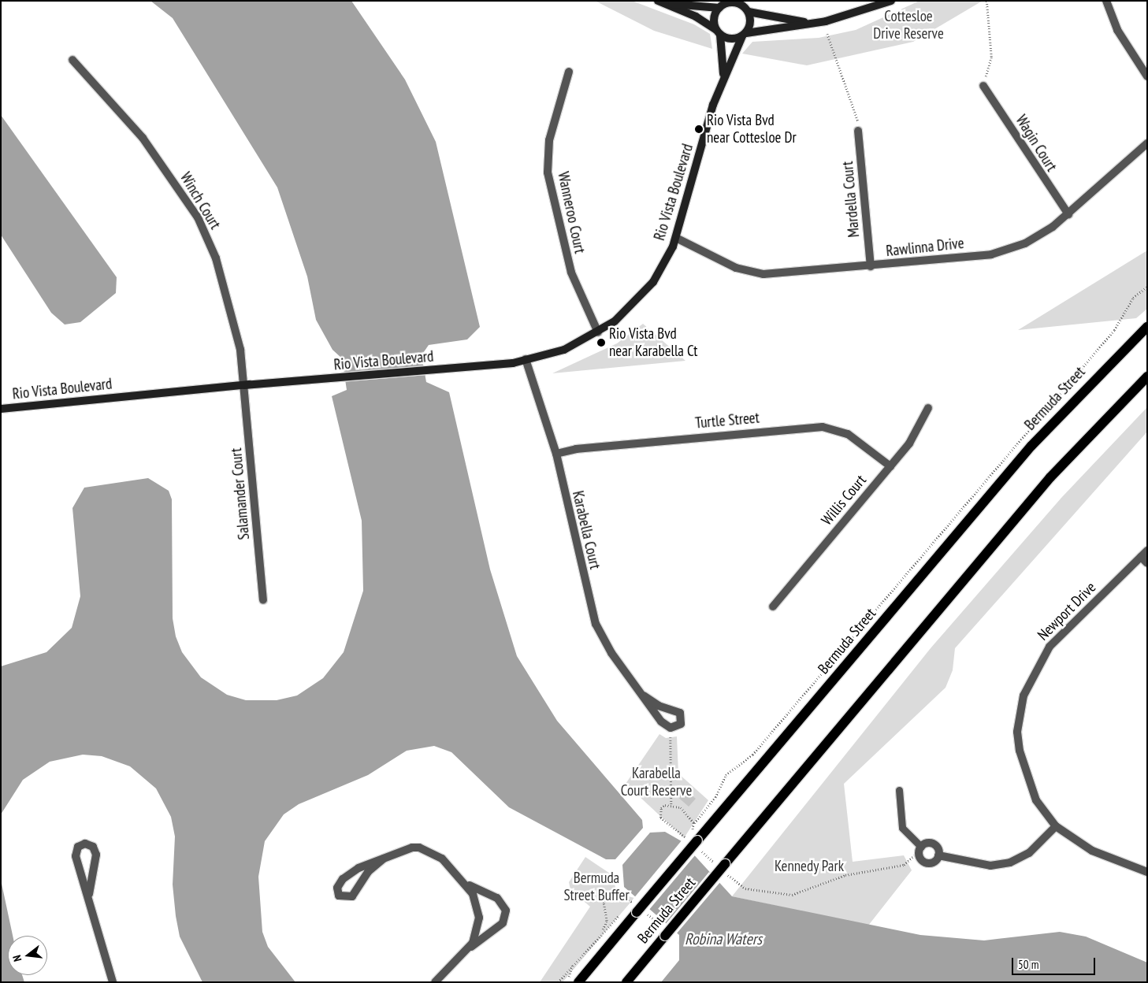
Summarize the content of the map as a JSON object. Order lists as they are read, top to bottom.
{
  "streets": {
    "main road": ["Bermuda Street"],
    "street": [
      "Wagin Court",
      "Rio Vista Boulevard",
      "Mardella Court",
      "Winch Court",
      "Wanneroo Court",
      "Rawlinna Drive",
      "Turtle Street",
      "Salamander Court",
      "Willis Court",
      "Karabella Court",
      "Newport Drive"
    ]
  },
  "crossings": [
    ["Wagin Court", "Rawlinna Drive"],
    ["Rio Vista Boulevard", "Winch Court"],
    ["Rio Vista Boulevard", "Wanneroo Court"],
    ["Rio Vista Boulevard", "Rawlinna Drive"],
    ["Rio Vista Boulevard", "Salamander Court"],
    ["Rio Vista Boulevard", "Karabella Court"],
    ["Mardella Court", "Rawlinna Drive"],
    ["Winch Court", "Salamander Court"],
    ["Turtle Street", "Willis Court"],
    ["Turtle Street", "Karabella Court"]
  ],
  "water": ["Robina Waters"],
  "parks": [
    "Cottesloe Drive Reserve",
    "Karabella Court Reserve",
    "Kennedy Park",
    "Bermuda Street Buffer"
  ],
  "places": ["Rio Vista Bvd near Cottesloe Dr", "Rio Vista Bvd near Karabella Ct"],
  "scale_bar": "50 m",
  "north": "left"
}
